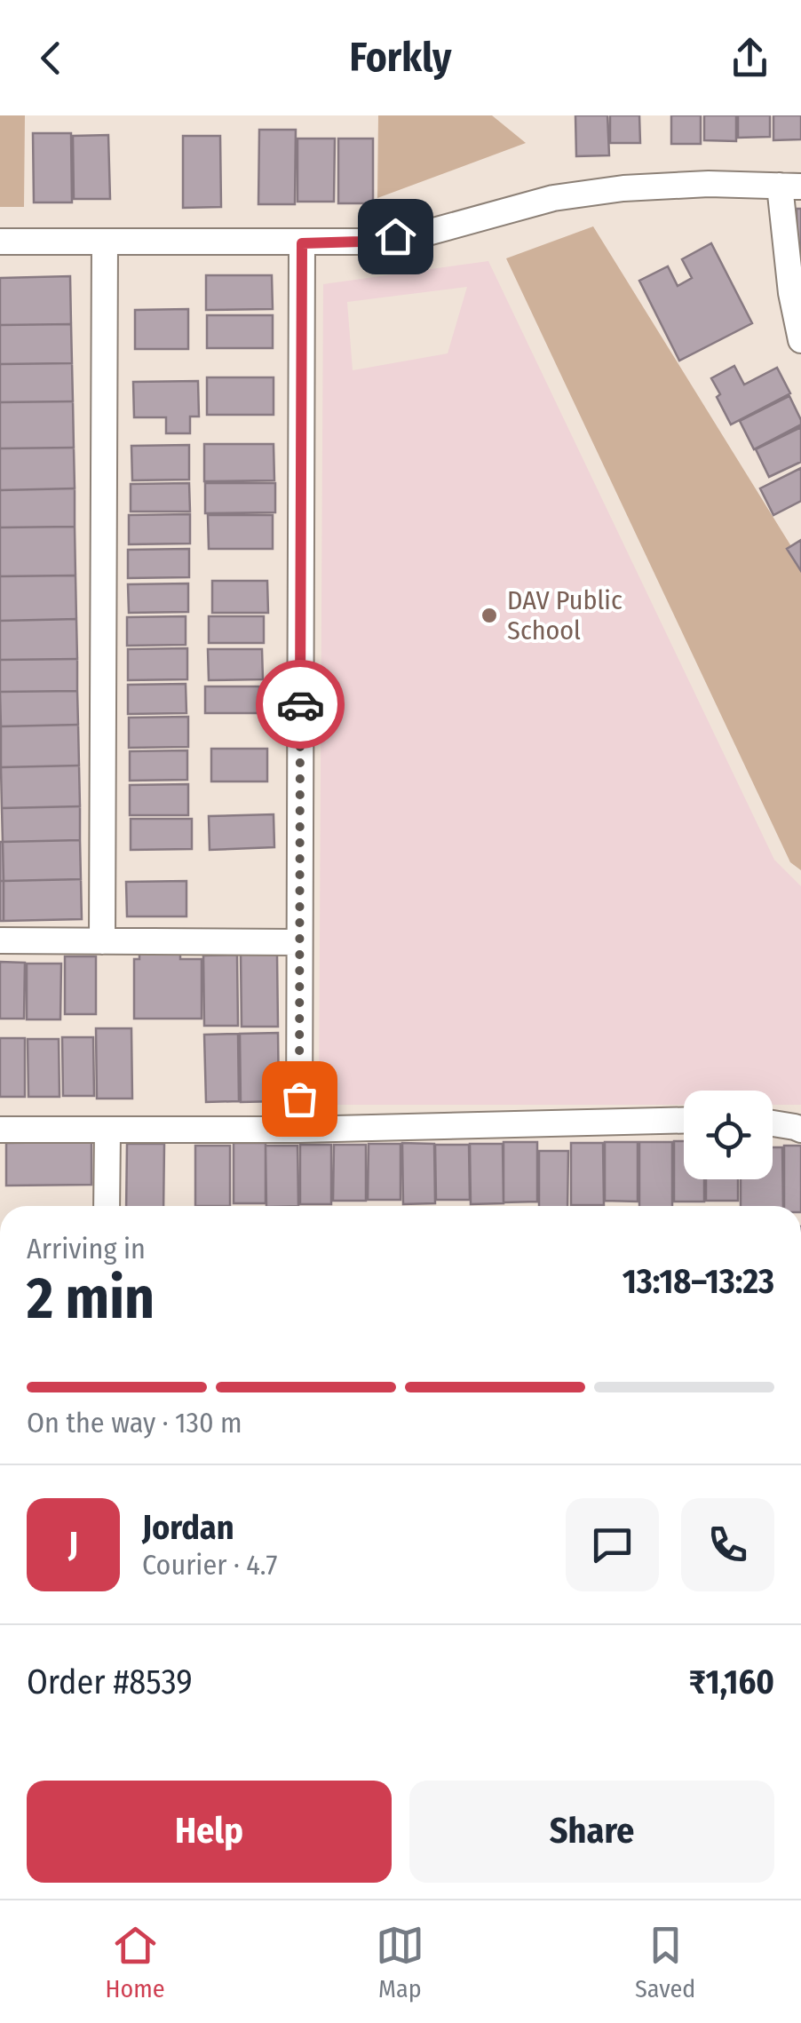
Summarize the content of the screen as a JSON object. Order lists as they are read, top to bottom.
{
  "places": ["DAV Public School"],
  "page": {
    "header": "Forkly",
    "heading": ["2 min", "Arriving in", "13:18–13:23"],
    "panel": [
      "Jordan",
      "Courier · 4.7",
      "Order #8539",
      "₹1,160"
    ],
    "bar": "On the way · 130 m",
    "round": "J",
    "buttons": ["Help", "Share"],
    "tabs": ["Home", "Map", "Saved"]
  }
}
